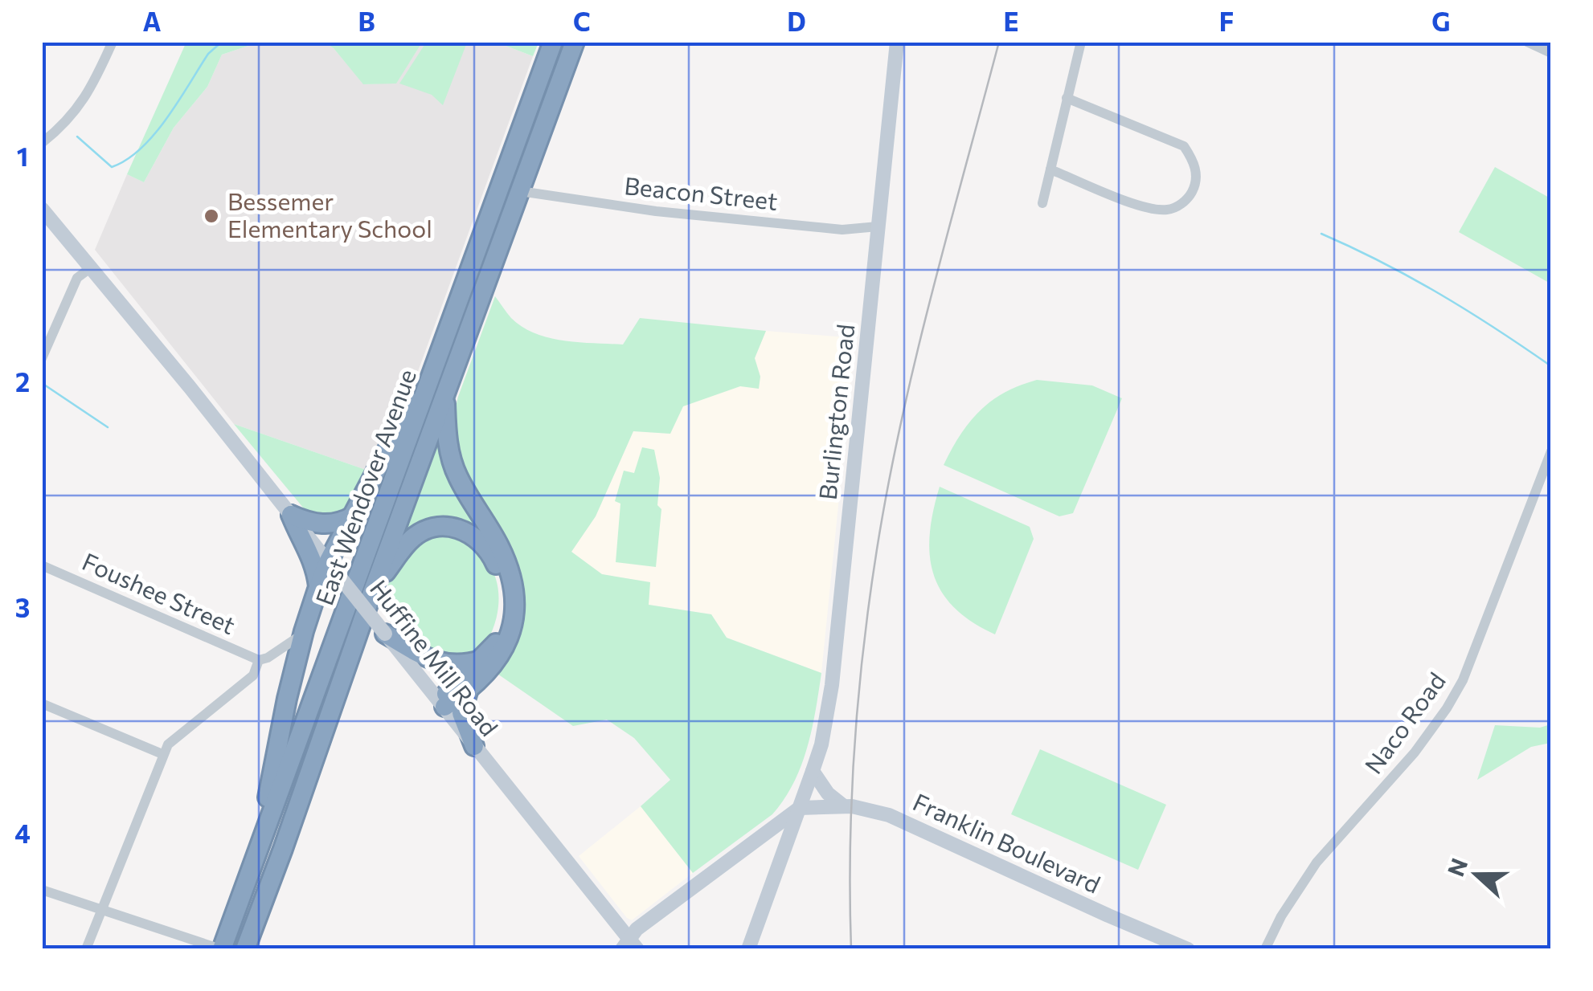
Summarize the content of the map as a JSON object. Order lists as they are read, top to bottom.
{
  "streets": {
    "highway": ["East Wendover Avenue"],
    "main road": ["Burlington Road", "Huffine Mill Road", "Franklin Boulevard"],
    "street": ["Beacon Street", "Foushee Street", "Naco Road"]
  },
  "crossings": [
    ["Beacon Street", "Burlington Road"],
    ["Beacon Street", "East Wendover Avenue"],
    ["Burlington Road", "Franklin Boulevard"]
  ],
  "places": ["Bessemer Elementary School"],
  "north": "left",
  "grid": {
    "columns": [
      "A",
      "B",
      "C",
      "D",
      "E",
      "F",
      "G"
    ],
    "rows": [
      "1",
      "2",
      "3",
      "4"
    ]
  }
}
